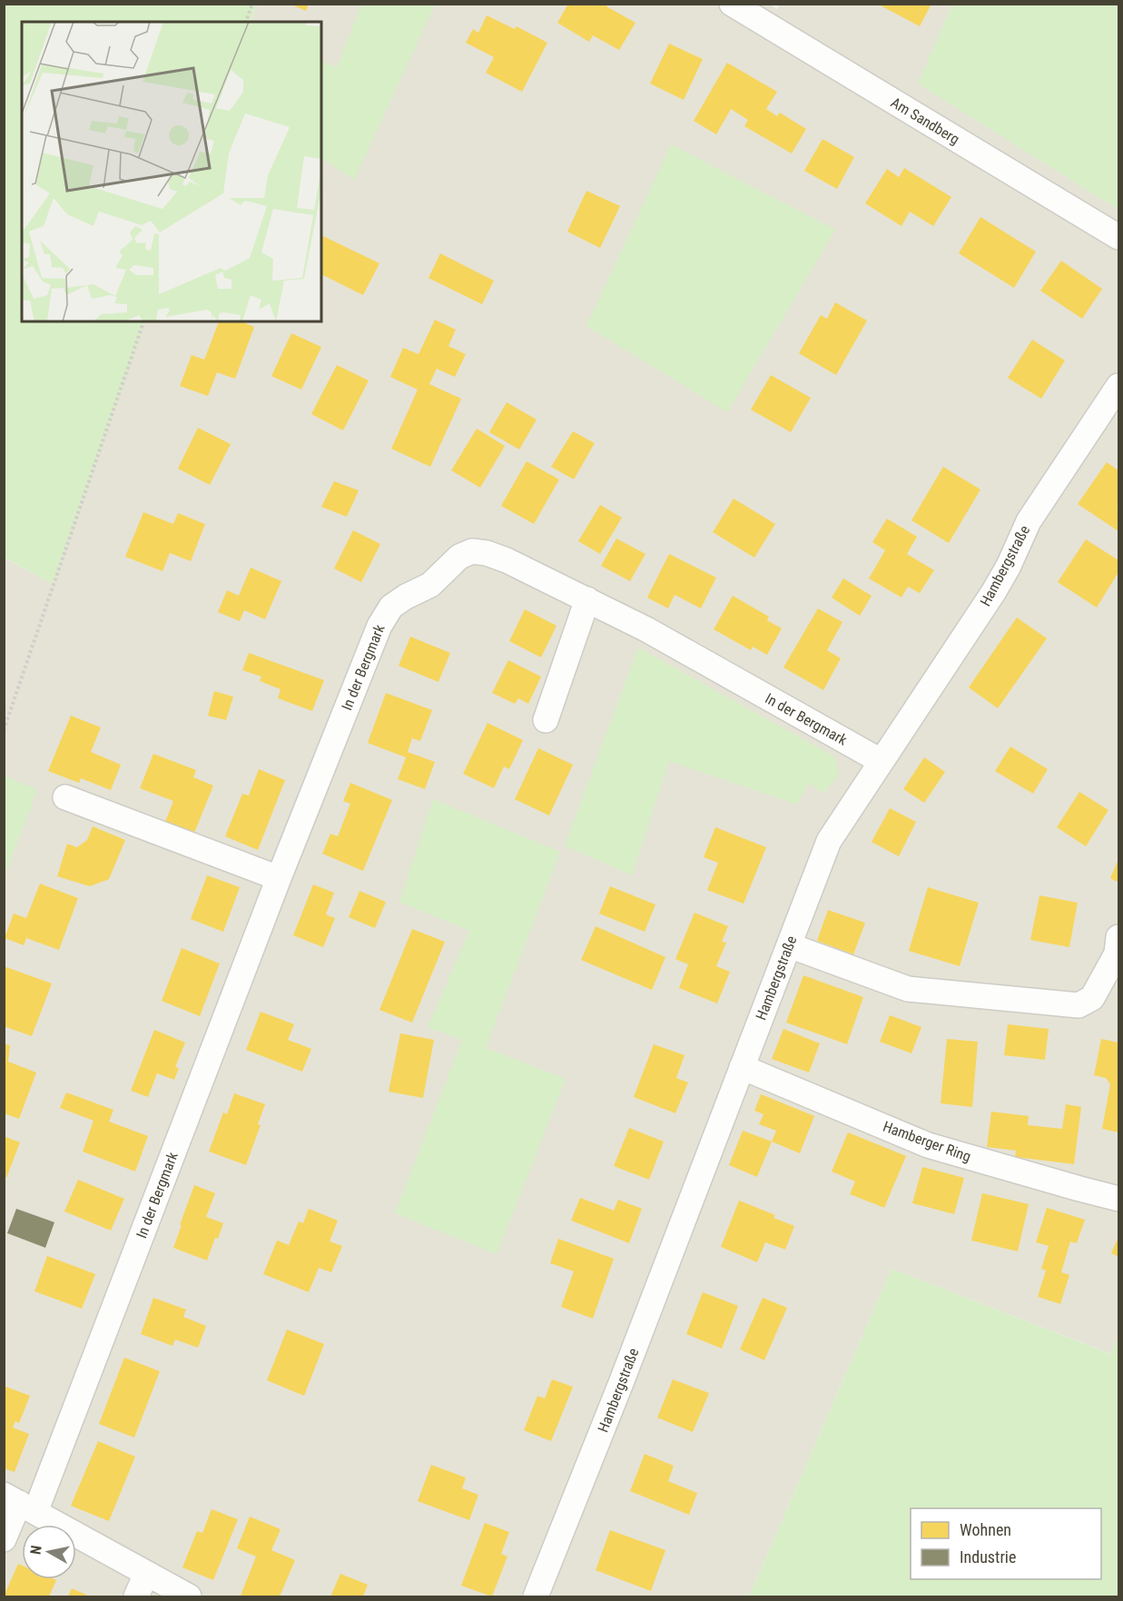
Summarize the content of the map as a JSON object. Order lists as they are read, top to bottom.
{
  "streets": {
    "street": [
      "Am Sandberg",
      "Hambergstraße",
      "In der Bergmark",
      "Hamberger Ring"
    ]
  },
  "crossings": [
    ["Hambergstraße", "In der Bergmark"],
    ["Hambergstraße", "Hamberger Ring"]
  ],
  "legend": ["Wohnen", "Industrie"],
  "north": "left"
}
